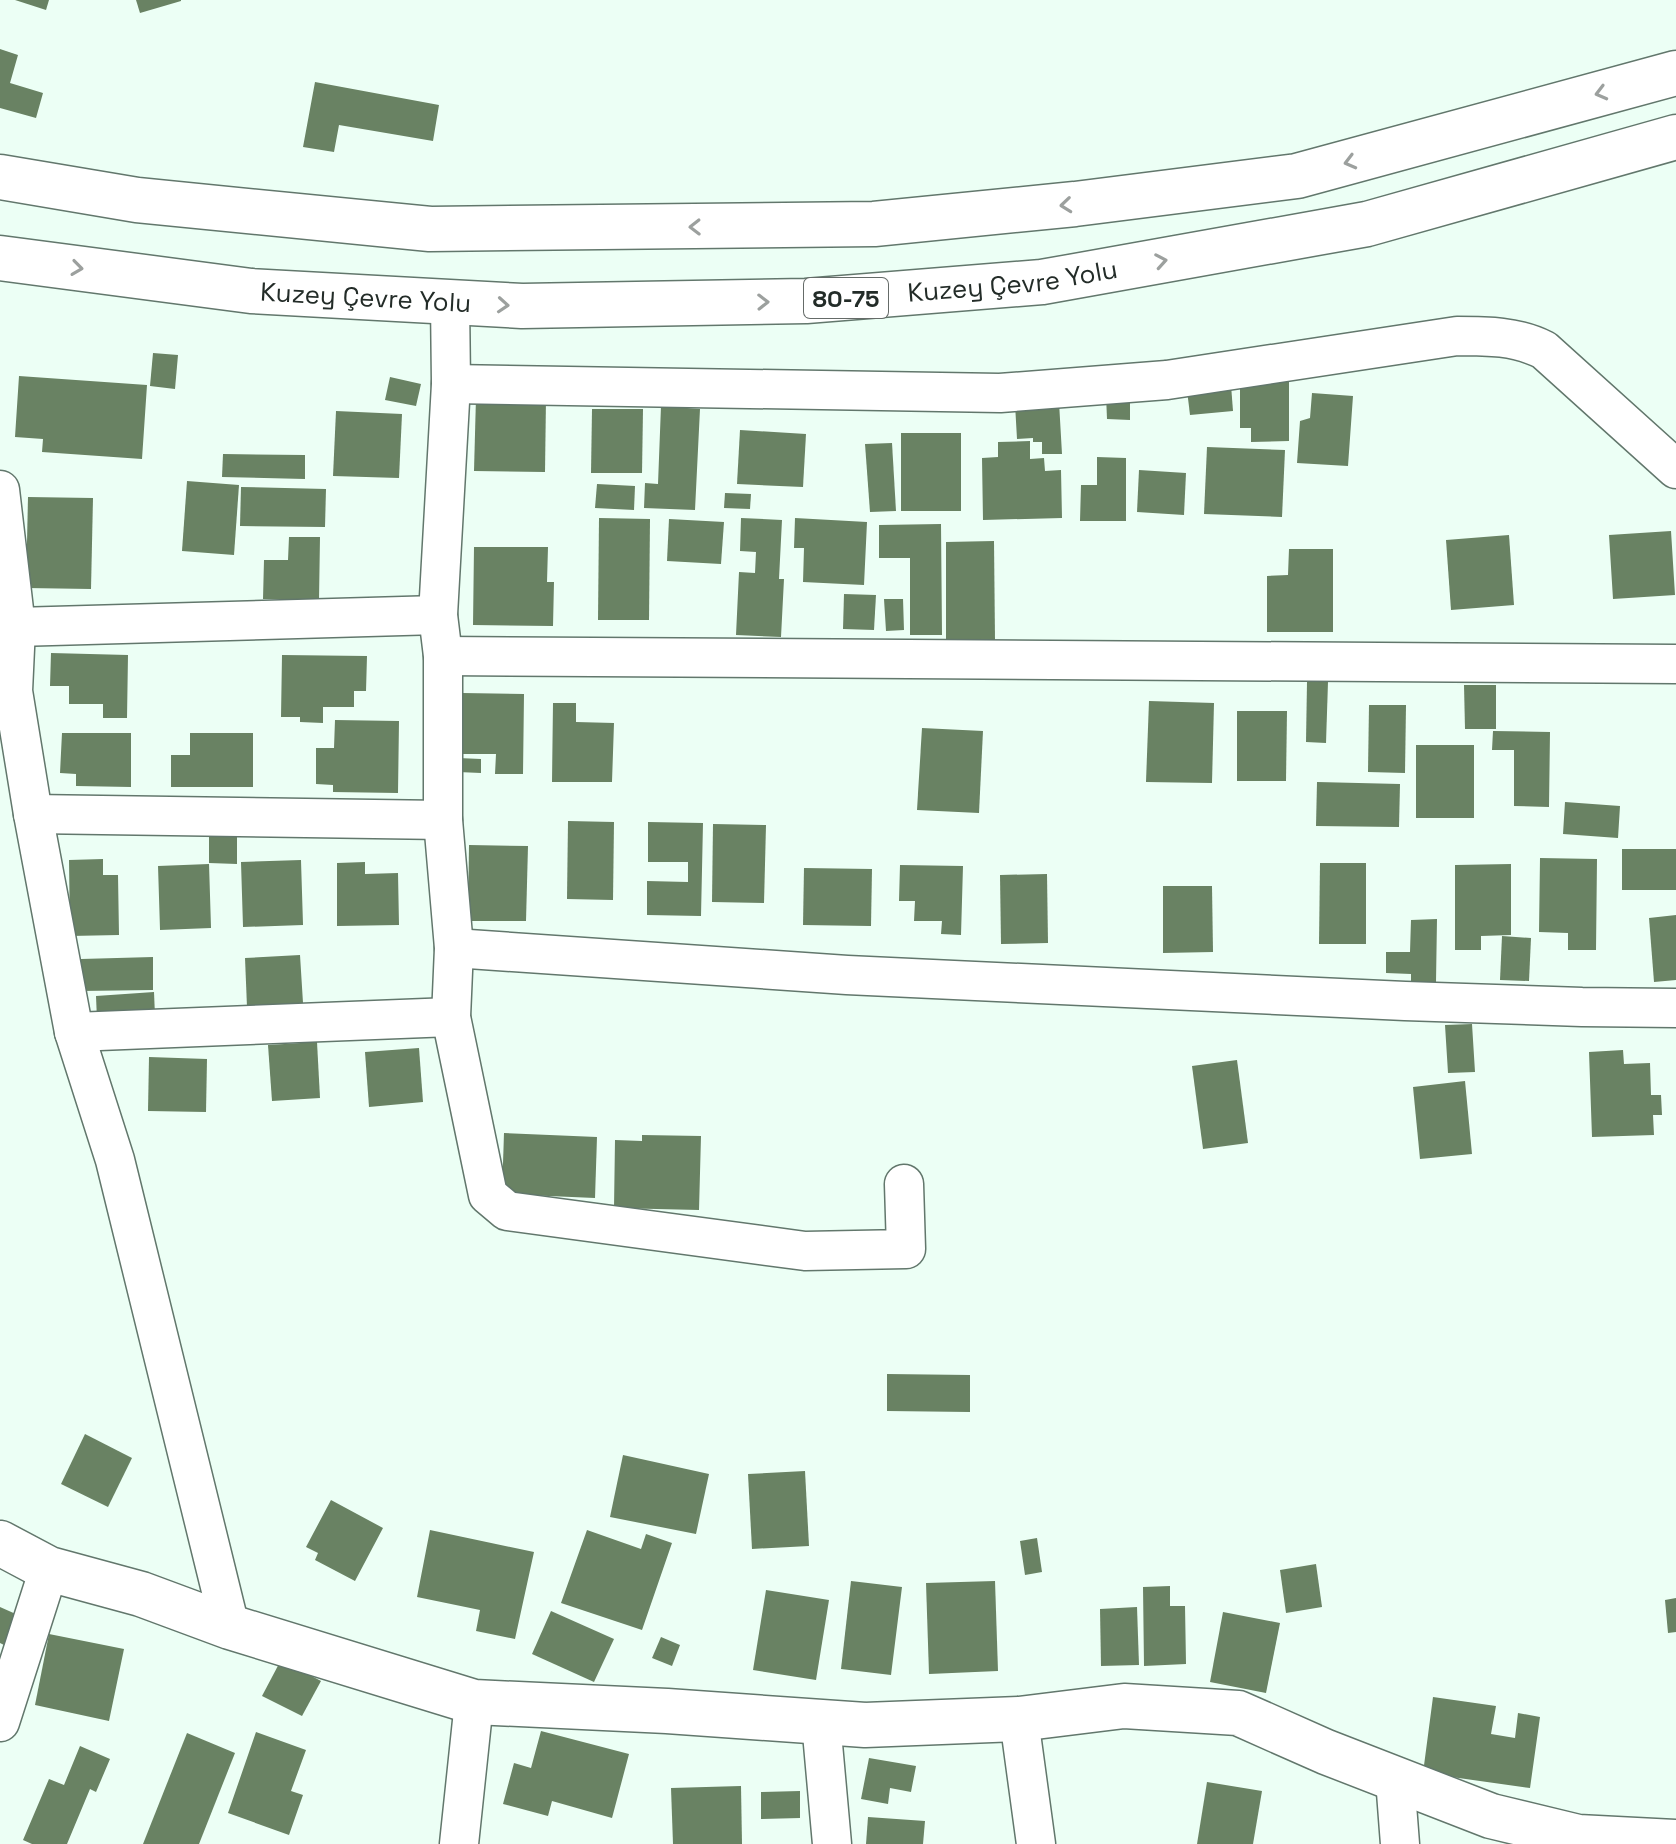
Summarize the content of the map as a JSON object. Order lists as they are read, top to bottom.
{
  "streets": {
    "main road": ["Kuzey Çevre Yolu", "80-75"]
  }
}
